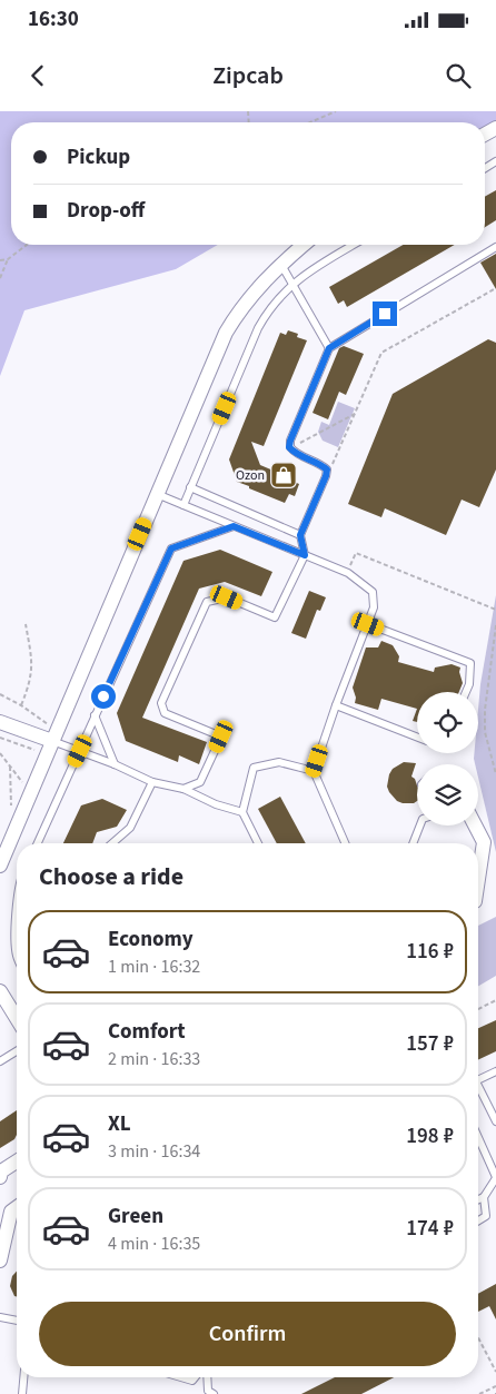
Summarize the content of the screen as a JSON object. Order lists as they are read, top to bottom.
{
  "places": {
    "shop": ["Ozon"]
  },
  "page": {
    "status": "16:30",
    "header": "Zipcab",
    "banner": ["Pickup", "Drop-off"],
    "heading": "Choose a ride",
    "list": [
      {
        "name": "Economy",
        "note": "1 min · 16:32",
        "value": "116 ₽"
      },
      {
        "name": "Comfort",
        "note": "2 min · 16:33",
        "value": "157 ₽"
      },
      {
        "name": "XL",
        "note": "3 min · 16:34",
        "value": "198 ₽"
      },
      {
        "name": "Green",
        "note": "4 min · 16:35",
        "value": "174 ₽"
      }
    ],
    "buttons": "Confirm"
  }
}
